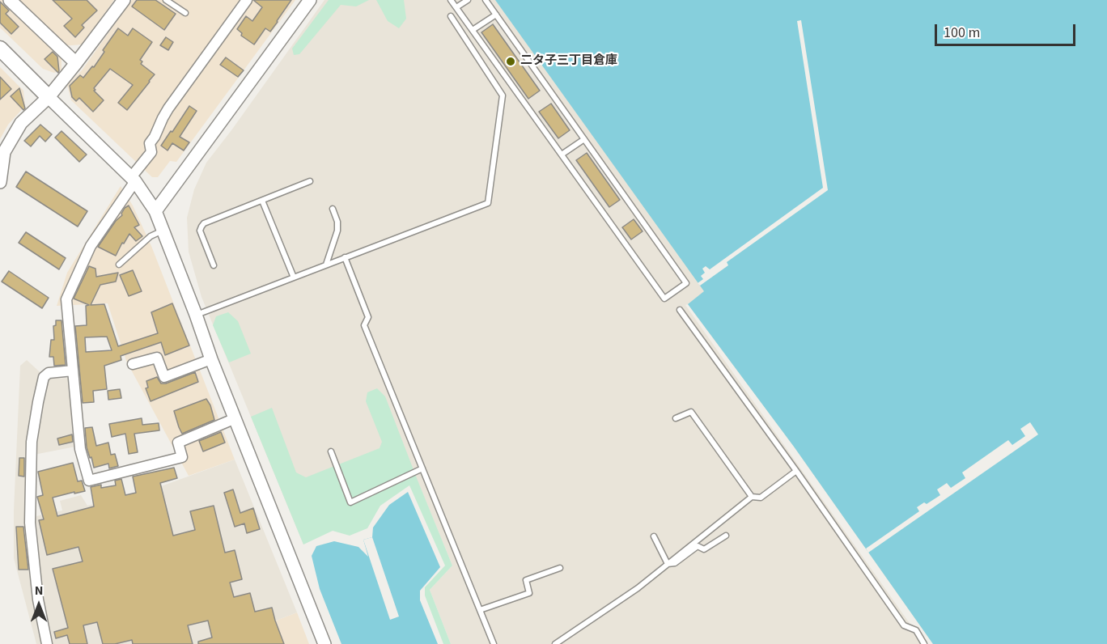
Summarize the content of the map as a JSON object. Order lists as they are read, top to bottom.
{
  "places": ["二タ子三丁目倉庫"],
  "scale_bar": "100 m",
  "north": "top"
}
